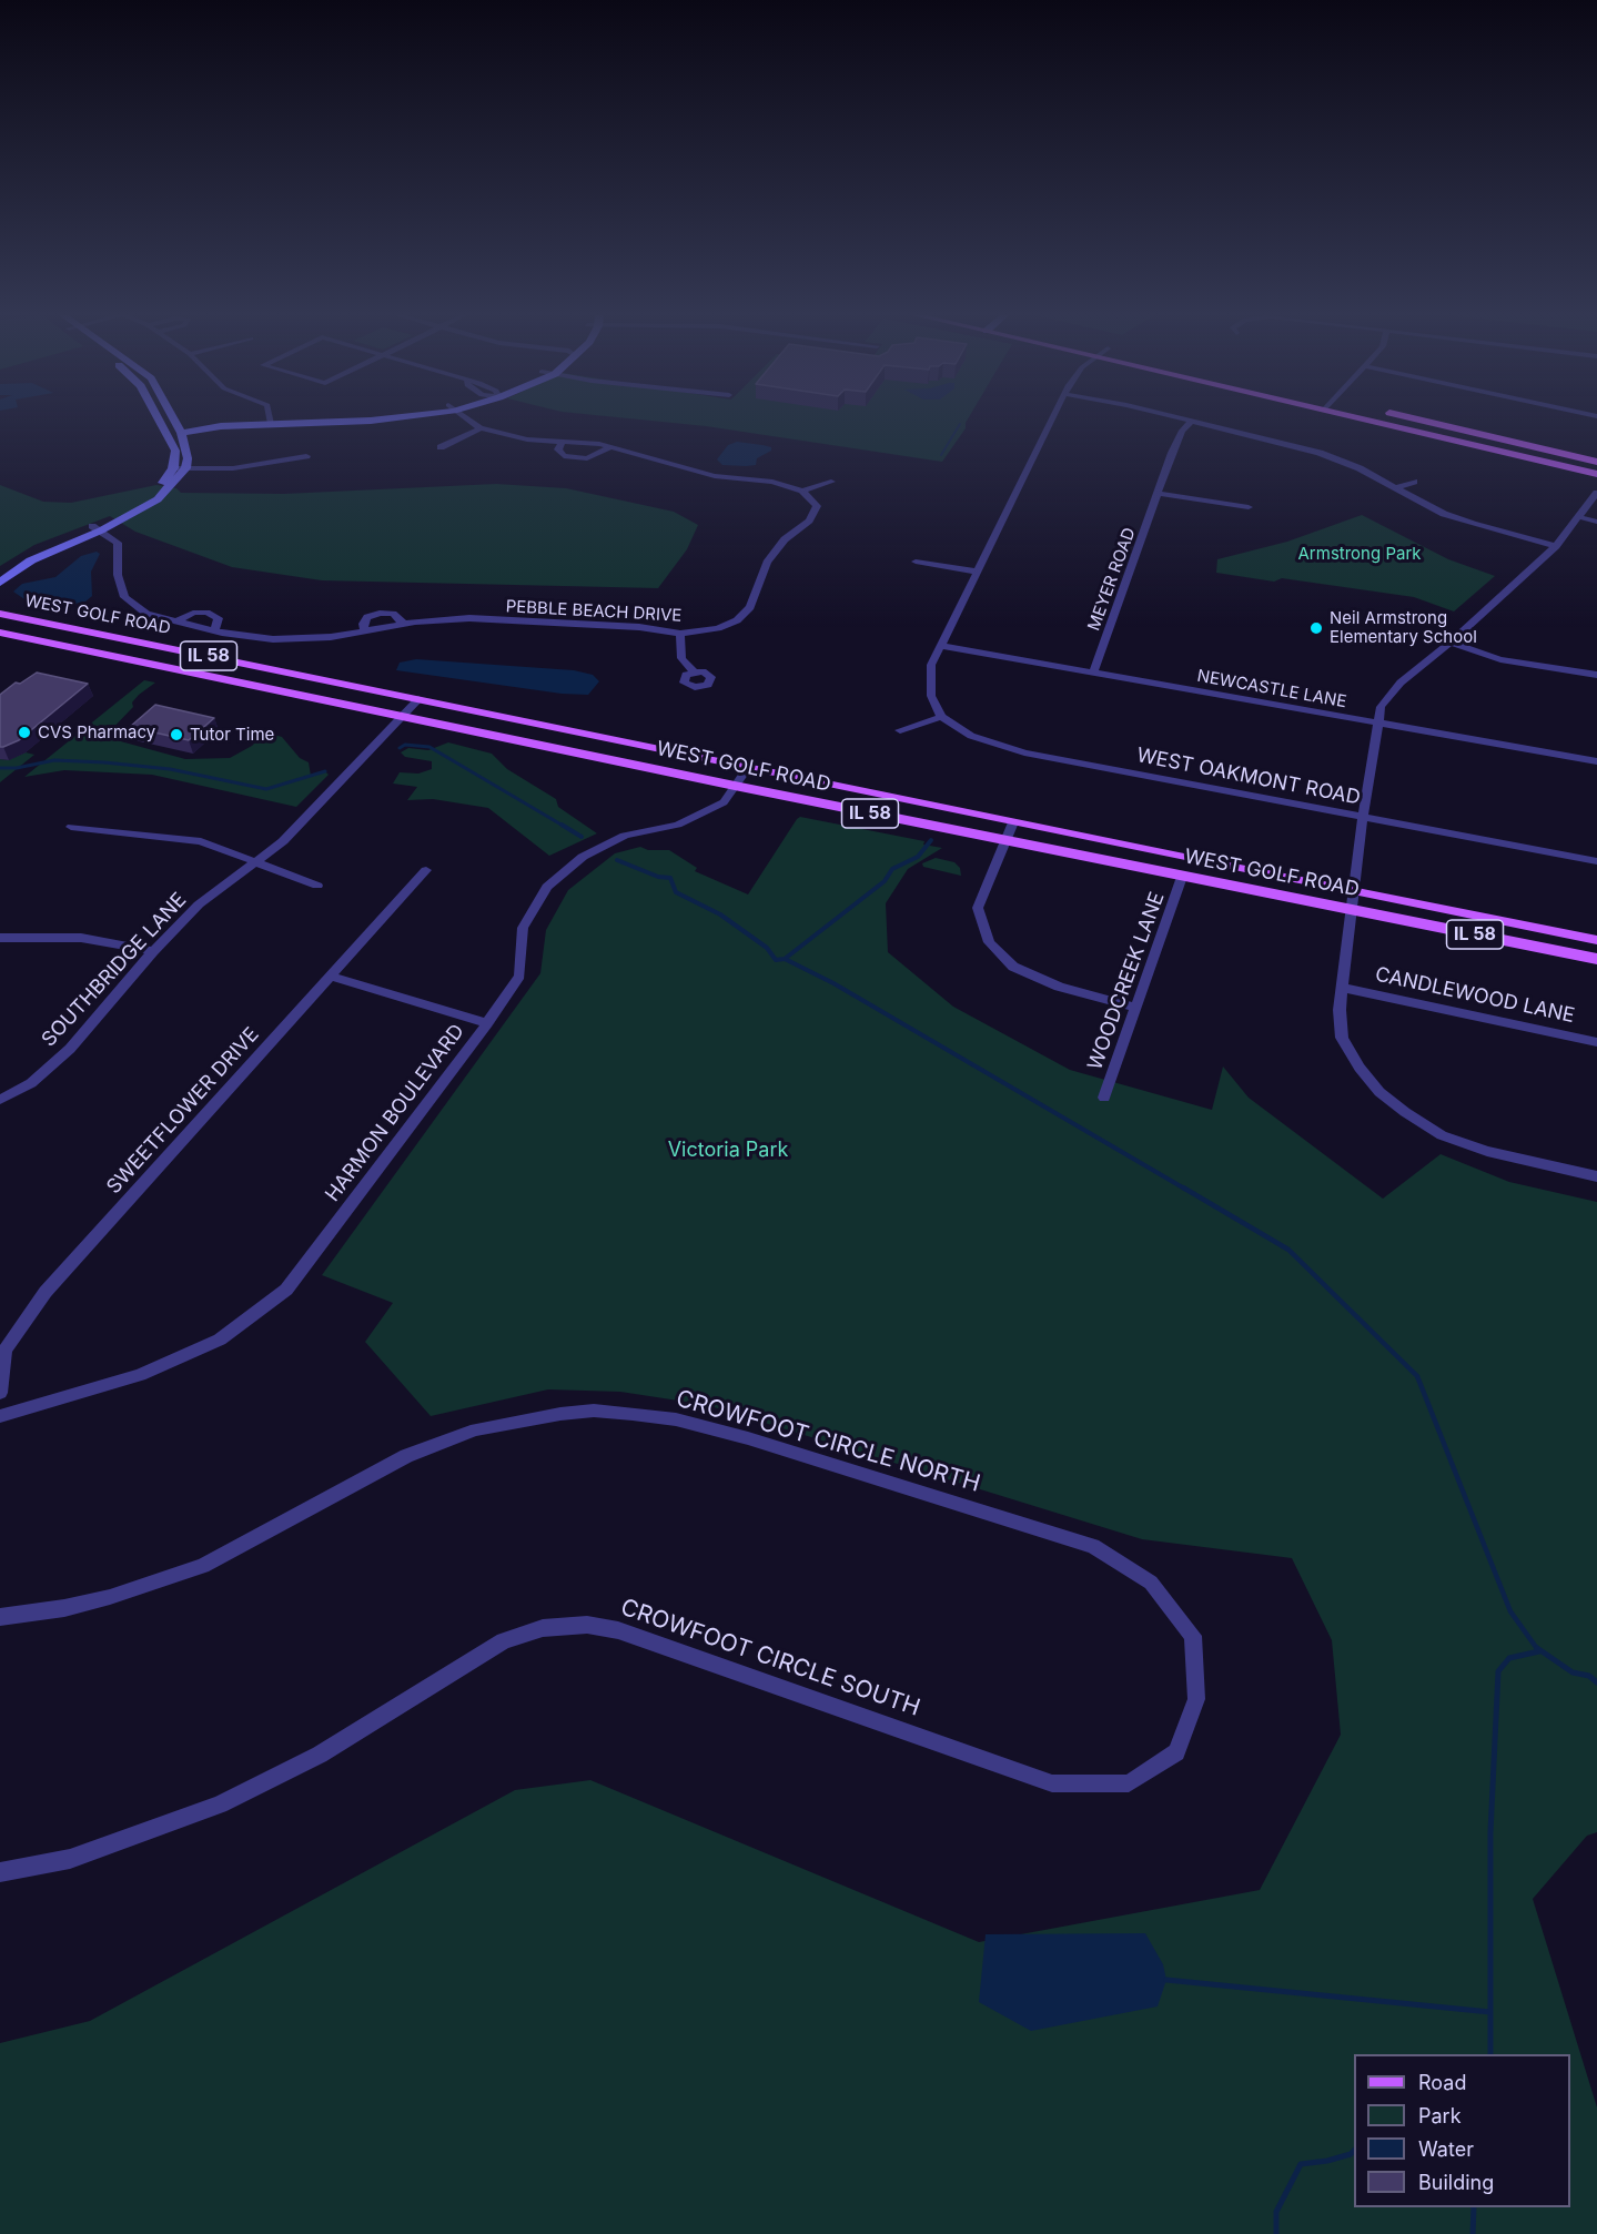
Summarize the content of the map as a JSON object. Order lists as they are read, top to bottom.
{
  "streets": {
    "main road": ["WEST GOLF ROAD", "IL 58"],
    "street": [
      "MEYER ROAD",
      "PEBBLE BEACH DRIVE",
      "NEWCASTLE LANE",
      "WEST OAKMONT ROAD",
      "SOUTHBRIDGE LANE",
      "WOODCREEK LANE",
      "CANDLEWOOD LANE",
      "SWEETFLOWER DRIVE",
      "HARMON BOULEVARD",
      "CROWFOOT CIRCLE NORTH",
      "CROWFOOT CIRCLE SOUTH"
    ]
  },
  "crossings": [
    ["MEYER ROAD", "NEWCASTLE LANE"],
    ["WEST GOLF ROAD", "SOUTHBRIDGE LANE"],
    ["WEST GOLF ROAD", "WOODCREEK LANE"],
    ["WEST GOLF ROAD", "HARMON BOULEVARD"],
    ["CROWFOOT CIRCLE NORTH", "CROWFOOT CIRCLE SOUTH"]
  ],
  "parks": ["Armstrong Park", "Victoria Park"],
  "places": ["Neil Armstrong Elementary School", "CVS Pharmacy", "Tutor Time"],
  "legend": [
    "Road",
    "Park",
    "Water",
    "Building"
  ]
}
